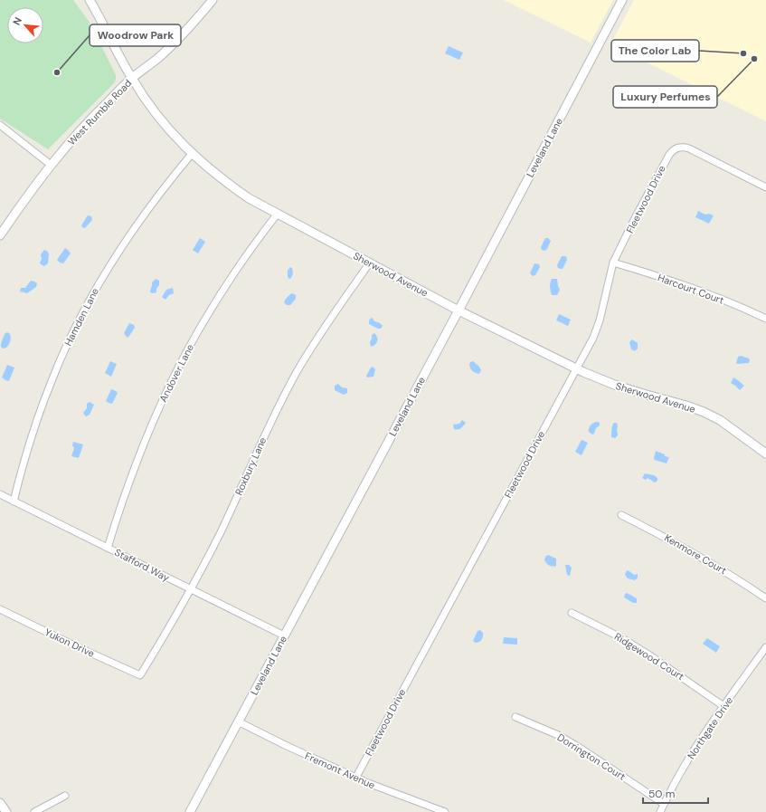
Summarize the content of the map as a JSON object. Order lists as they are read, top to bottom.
{
  "streets": {
    "street": [
      "West Rumble Road",
      "Leveland Lane",
      "Fleetwood Drive",
      "Sherwood Avenue",
      "Harcourt Court",
      "Hamden Lane",
      "Andover Lane",
      "Roxbury Lane",
      "Kenmore Court",
      "Stafford Way",
      "Yukon Drive",
      "Ridgewood Court",
      "Northgate Drive",
      "Dorrington Court",
      "Fremont Avenue"
    ]
  },
  "crossings": [
    ["West Rumble Road", "Sherwood Avenue"],
    ["Leveland Lane", "Sherwood Avenue"],
    ["Leveland Lane", "Stafford Way"],
    ["Leveland Lane", "Fremont Avenue"],
    ["Fleetwood Drive", "Sherwood Avenue"],
    ["Fleetwood Drive", "Harcourt Court"],
    ["Fleetwood Drive", "Fremont Avenue"],
    ["Sherwood Avenue", "Hamden Lane"],
    ["Sherwood Avenue", "Andover Lane"],
    ["Sherwood Avenue", "Roxbury Lane"],
    ["Hamden Lane", "Stafford Way"],
    ["Andover Lane", "Stafford Way"],
    ["Roxbury Lane", "Stafford Way"],
    ["Roxbury Lane", "Yukon Drive"],
    ["Ridgewood Court", "Northgate Drive"],
    ["Northgate Drive", "Dorrington Court"]
  ],
  "places": ["The Color Lab", "Luxury Perfumes", "Woodrow Park"],
  "scale_bar": "50 m",
  "north": "top left"
}
